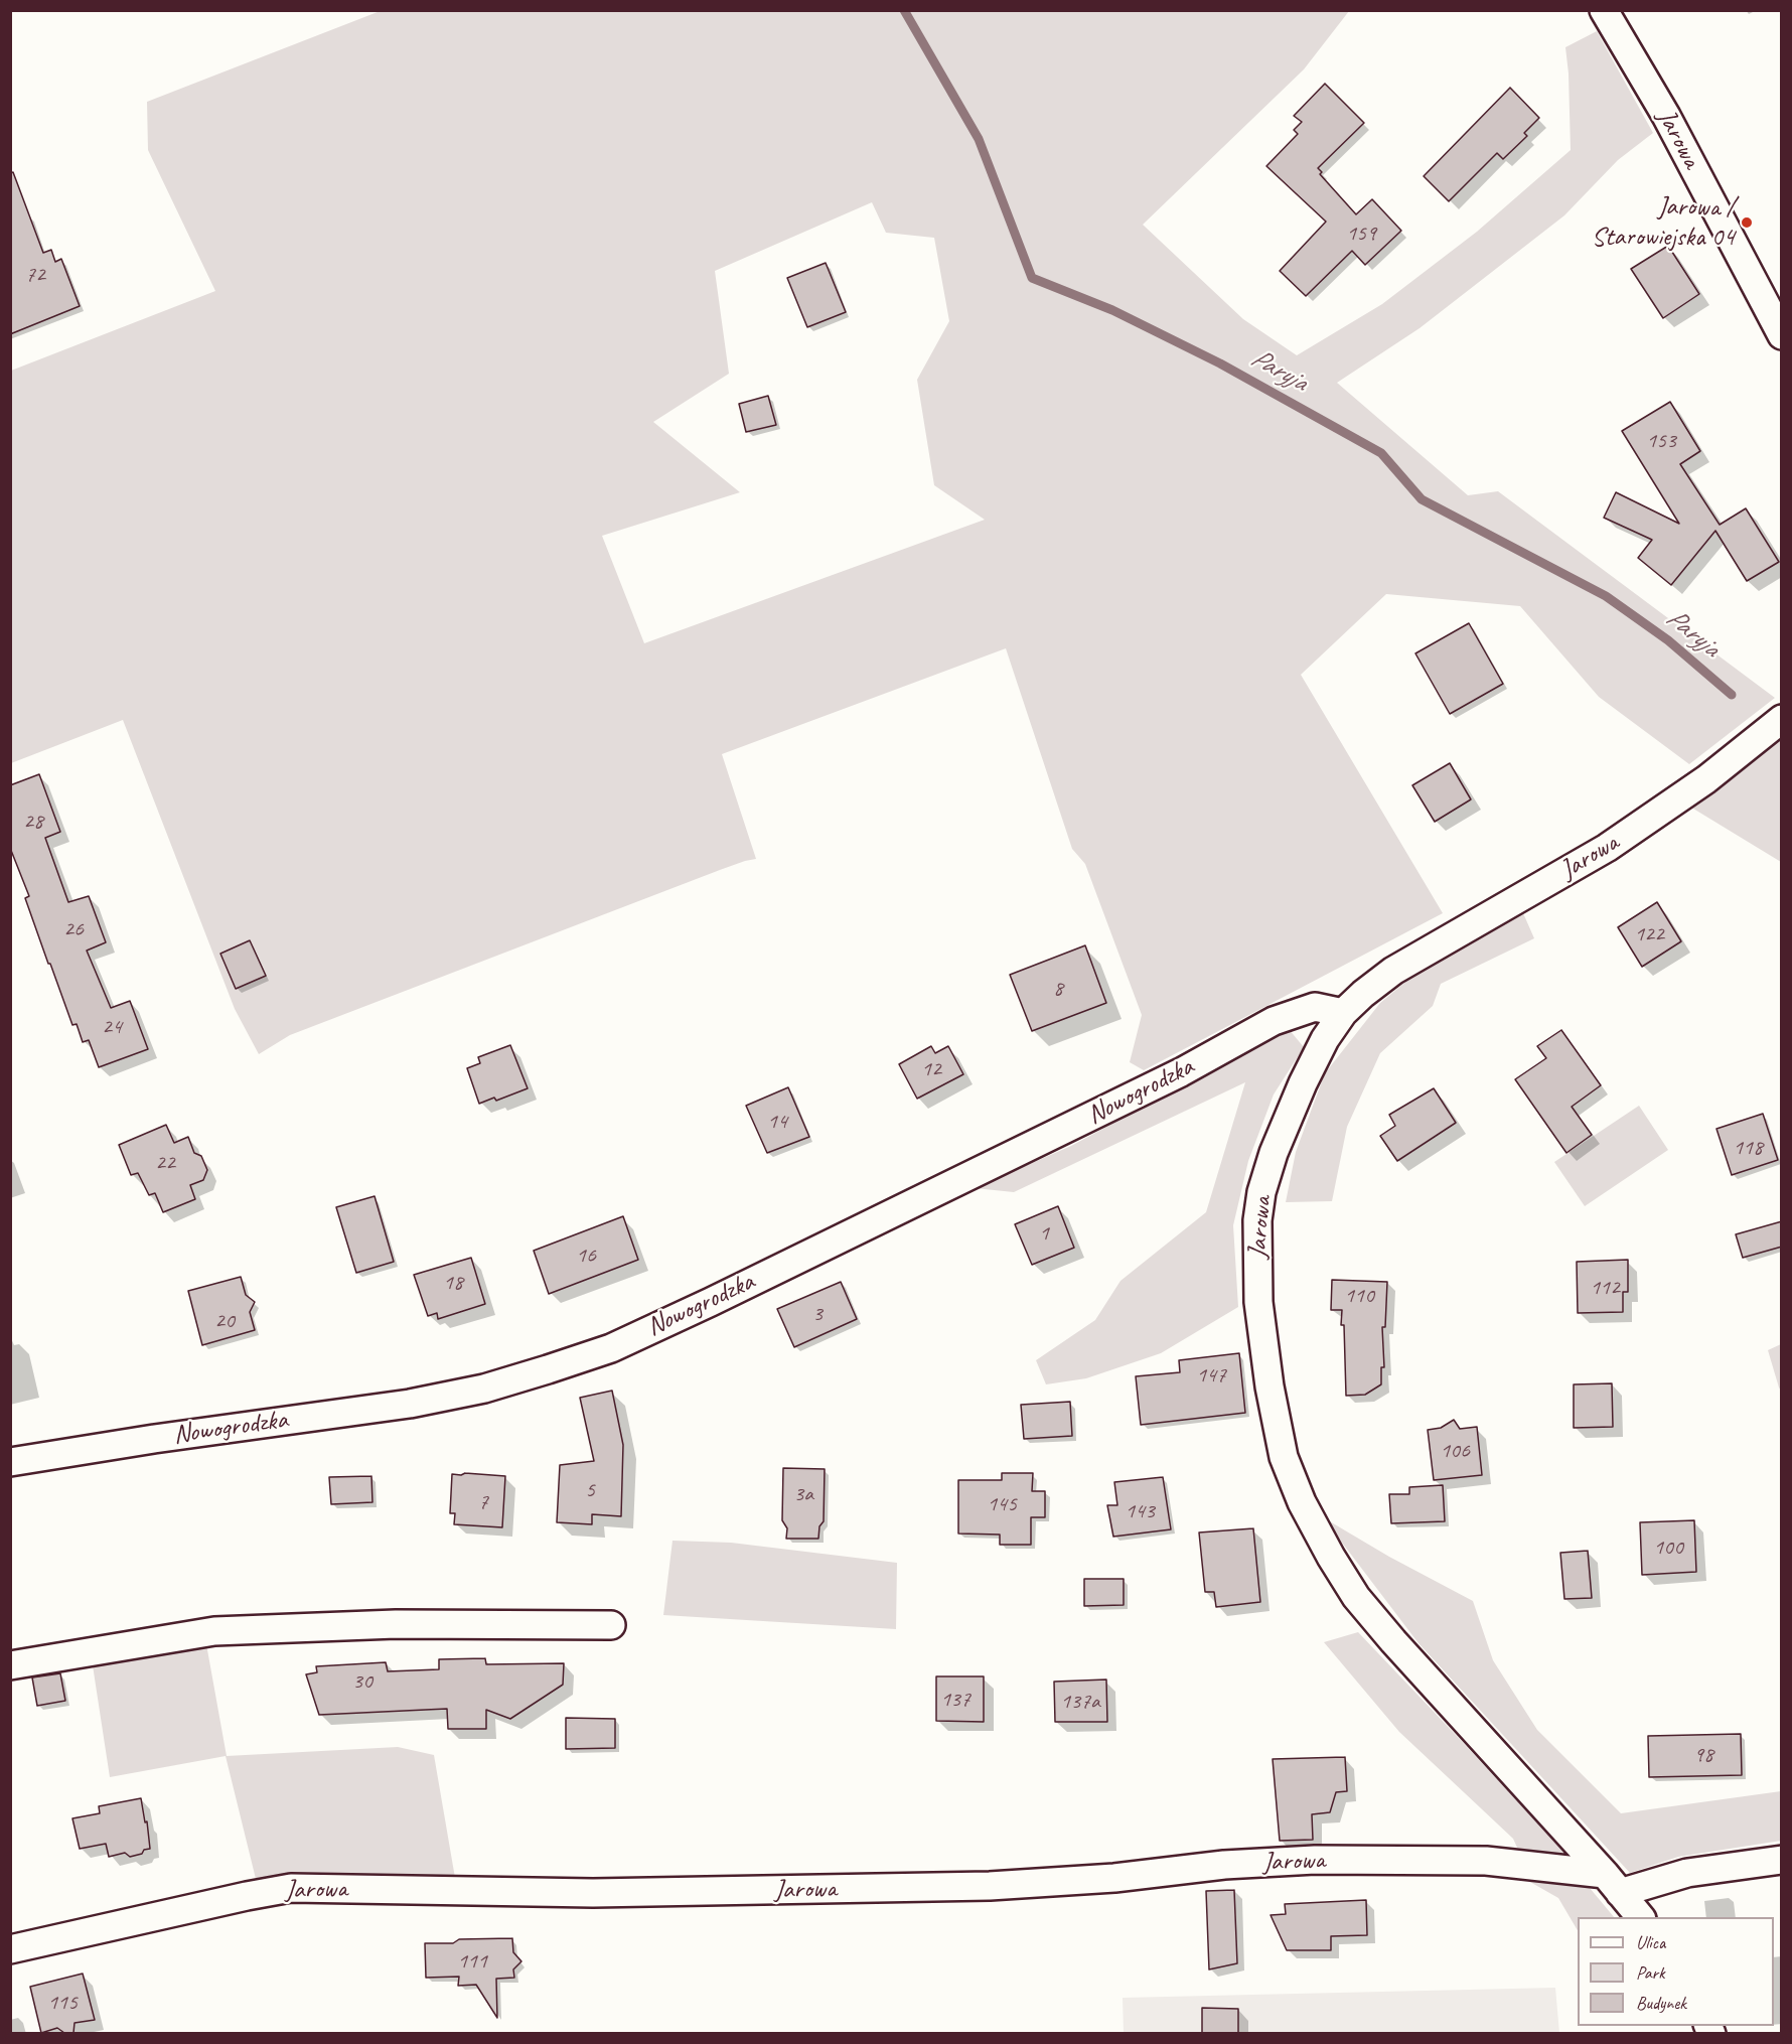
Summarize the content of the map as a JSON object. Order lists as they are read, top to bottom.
{
  "streets": {
    "street": ["Jarowa", "Nowogrodzka"]
  },
  "crossings": [
    ["Jarowa", "Nowogrodzka"]
  ],
  "water": ["Paryja"],
  "places": ["Jarowa / Starowiejska 04"],
  "house_numbers": [
    "159",
    "72",
    "153",
    "28",
    "26",
    "122",
    "8",
    "24",
    "12",
    "14",
    "118",
    "22",
    "1",
    "16",
    "18",
    "112",
    "110",
    "3",
    "20",
    "147",
    "106",
    "5",
    "3a",
    "7",
    "145",
    "143",
    "100",
    "30",
    "137",
    "137a",
    "98",
    "111",
    "115"
  ],
  "legend": ["Ulica", "Park", "Budynek"]
}
